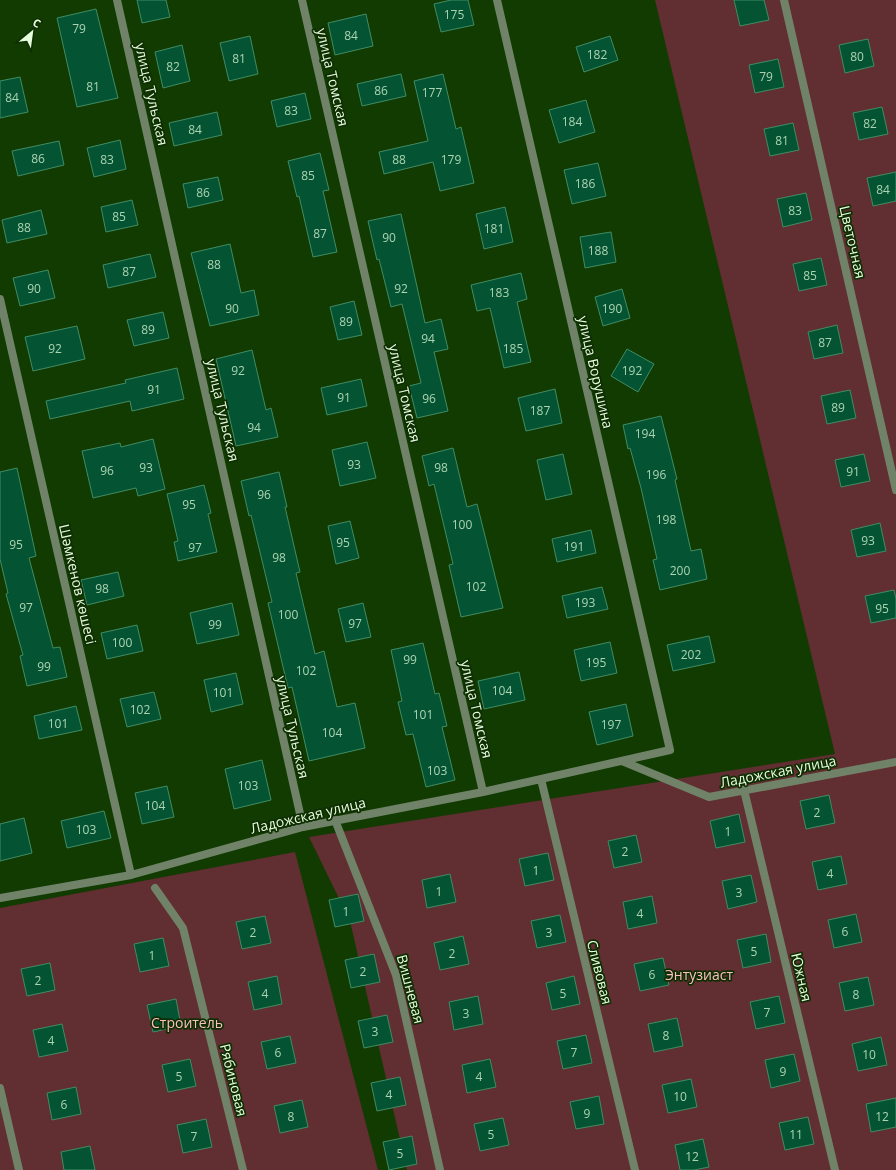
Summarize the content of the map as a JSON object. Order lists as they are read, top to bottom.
{
  "streets": {
    "street": [
      "улица Томская",
      "улица Тульская",
      "Цветочная",
      "улица Ворушина",
      "Шәмкенов көшесі",
      "Ладожская улица",
      "Сливовая",
      "Южная",
      "Вишневая",
      "Рябиновая"
    ]
  },
  "crossings": [
    ["улица Томская", "Ладожская улица"],
    ["улица Тульская", "Ладожская улица"],
    ["улица Ворушина", "Ладожская улица"],
    ["Шәмкенов көшесі", "Ладожская улица"],
    ["Ладожская улица", "Сливовая"],
    ["Ладожская улица", "Южная"],
    ["Ладожская улица", "Вишневая"]
  ],
  "parks": ["Энтузиаст", "Строитель"],
  "house_numbers": [
    "175",
    "79",
    "84",
    "182",
    "80",
    "81",
    "82",
    "79",
    "81",
    "86",
    "177",
    "84",
    "83",
    "184",
    "82",
    "84",
    "81",
    "86",
    "83",
    "88",
    "179",
    "85",
    "186",
    "84",
    "86",
    "83",
    "85",
    "88",
    "181",
    "87",
    "90",
    "188",
    "88",
    "87",
    "85",
    "90",
    "92",
    "183",
    "90",
    "190",
    "89",
    "89",
    "94",
    "87",
    "92",
    "185",
    "92",
    "192",
    "91",
    "91",
    "96",
    "89",
    "187",
    "94",
    "194",
    "93",
    "93",
    "98",
    "96",
    "91",
    "196",
    "96",
    "95",
    "198",
    "100",
    "93",
    "95",
    "95",
    "191",
    "97",
    "98",
    "200",
    "102",
    "98",
    "193",
    "97",
    "95",
    "100",
    "97",
    "99",
    "100",
    "202",
    "99",
    "195",
    "99",
    "102",
    "104",
    "101",
    "102",
    "101",
    "101",
    "197",
    "104",
    "103",
    "103",
    "104",
    "2",
    "103",
    "1",
    "2",
    "1",
    "4",
    "1",
    "3",
    "1",
    "4",
    "6",
    "2",
    "3",
    "5",
    "2",
    "1",
    "2",
    "6",
    "2",
    "4",
    "5",
    "8",
    "7",
    "3",
    "3",
    "8",
    "4",
    "6",
    "7",
    "10",
    "9",
    "5",
    "4",
    "4",
    "10",
    "6",
    "9",
    "8",
    "12",
    "5",
    "11",
    "7",
    "5",
    "12"
  ],
  "north": "top right"
}
